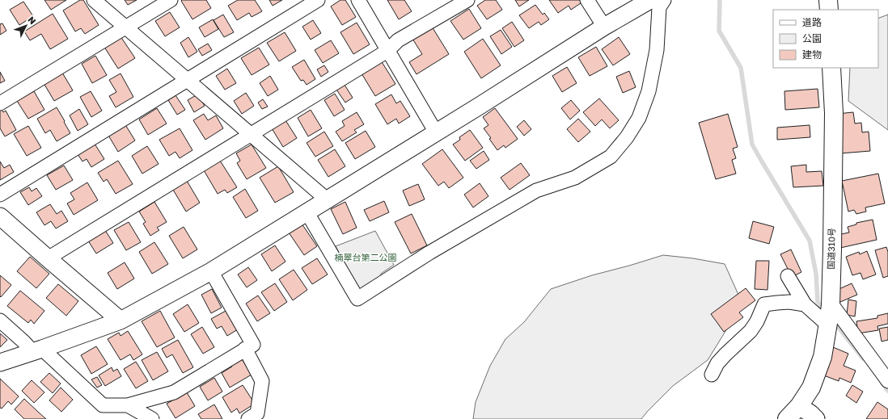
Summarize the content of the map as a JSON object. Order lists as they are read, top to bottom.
{
  "streets": {
    "highway": ["国道310号"]
  },
  "parks": ["楠翠台第二公園"],
  "legend": ["道路", "公園", "建物"],
  "north": "top right"
}
